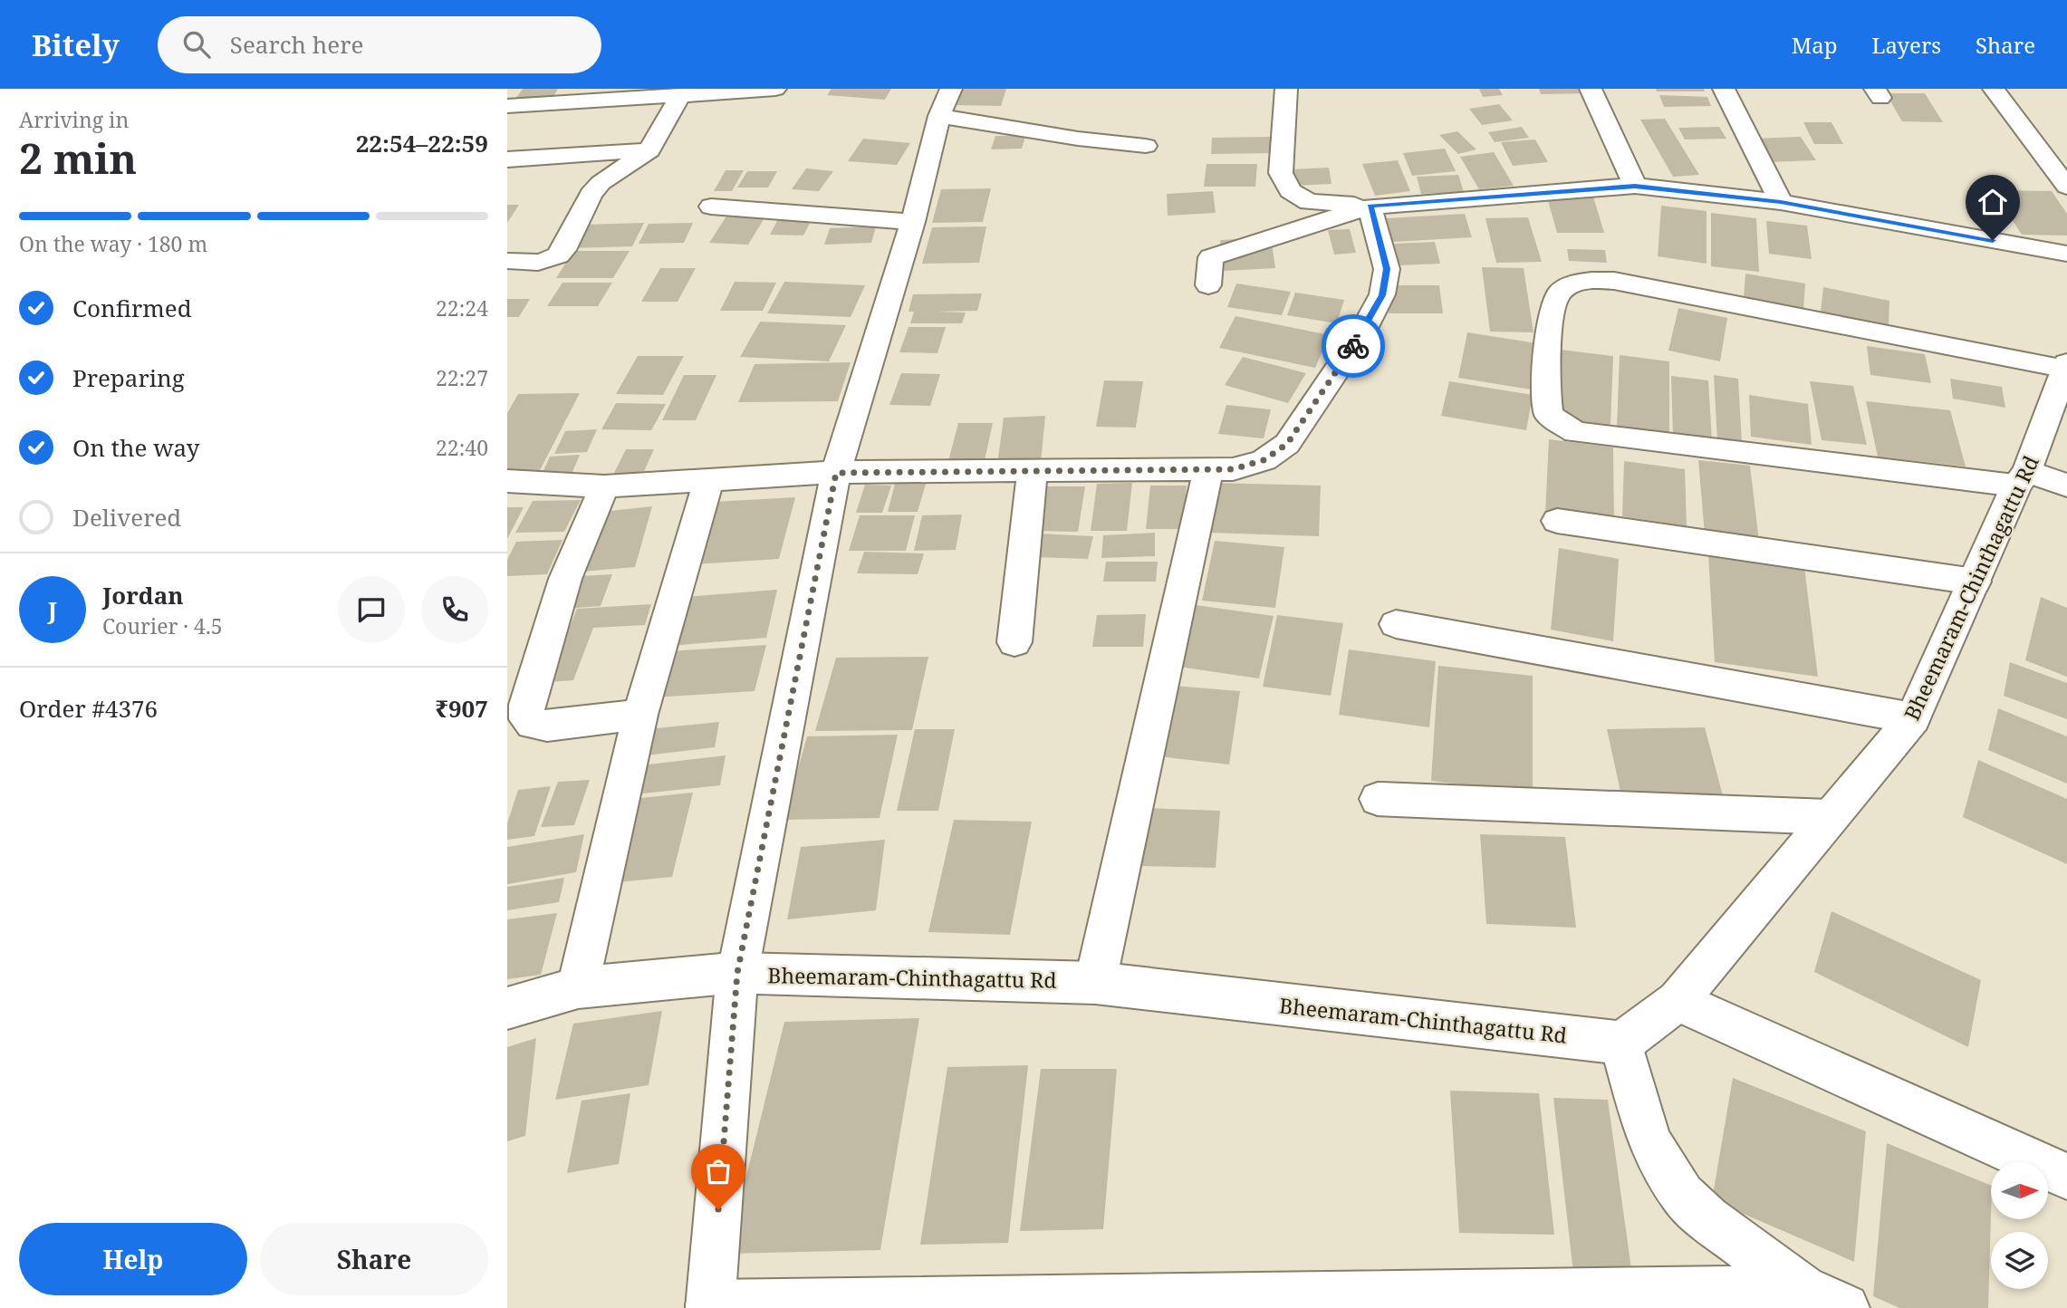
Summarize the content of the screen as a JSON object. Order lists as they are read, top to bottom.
{
  "streets": {
    "street": ["Bheemaram-Chinthagattu Rd"]
  },
  "north": "right",
  "page": {
    "header": "Bitely",
    "search": "Search here",
    "nav": ["Map", "Layers", "Share"],
    "heading": ["2 min", "Arriving in", "22:54–22:59"],
    "panel": [
      "Jordan",
      "Courier · 4.5",
      "Order #4376",
      "₹907"
    ],
    "bar": "On the way · 180 m",
    "list": [
      ["Confirmed", "22:24"],
      ["Preparing", "22:27"],
      ["On the way", "22:40"],
      "Delivered"
    ],
    "round": "J",
    "buttons": ["Help", "Share"]
  }
}
